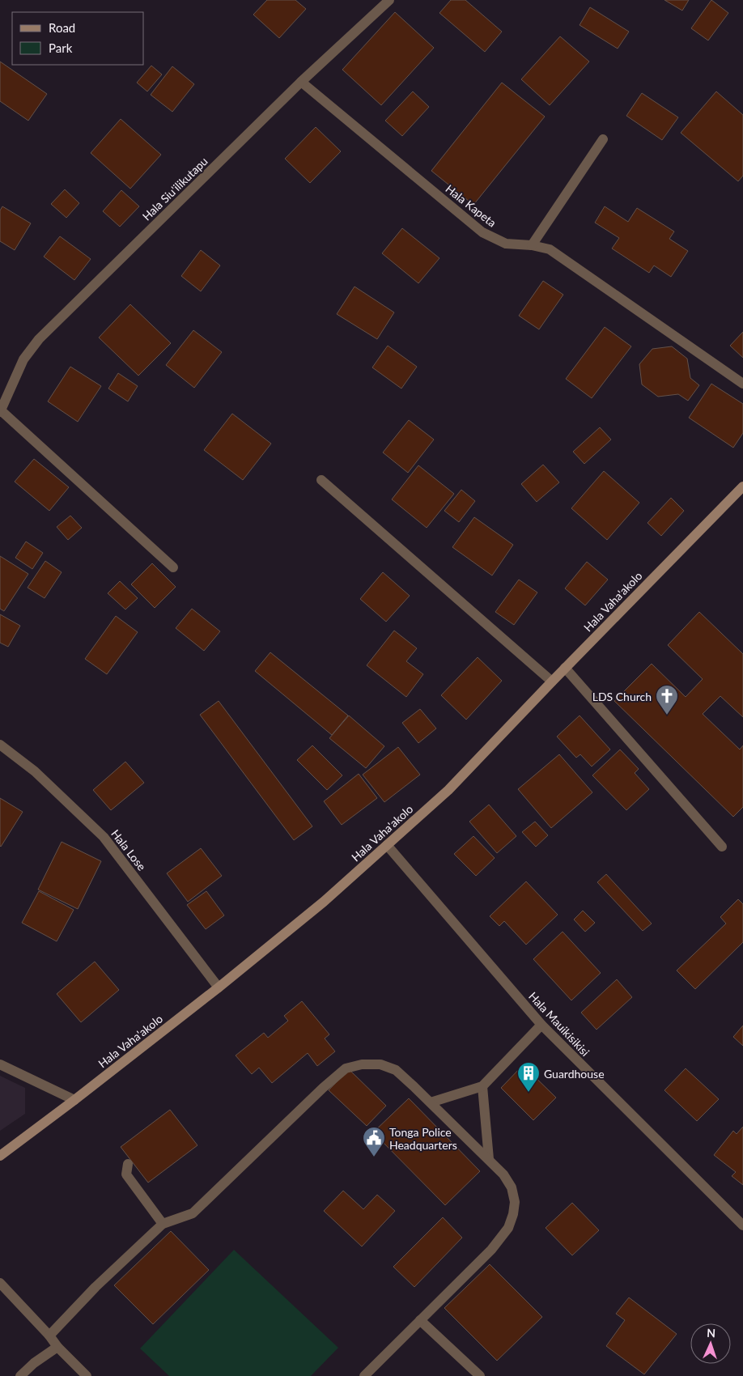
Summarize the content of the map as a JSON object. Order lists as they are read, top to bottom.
{
  "streets": {
    "main road": ["Hala Vaha'akolo"],
    "street": [
      "Hala Siu'ilikutapu",
      "Hala Kapeta",
      "Hala Lose",
      "Hala Mauikisikisi"
    ]
  },
  "crossings": [
    ["Hala Siu'ilikutapu", "Hala Kapeta"],
    ["Hala Vaha'akolo", "Hala Lose"],
    ["Hala Vaha'akolo", "Hala Mauikisikisi"]
  ],
  "places": {
    "church": ["LDS Church"],
    "building": ["Guardhouse"],
    "public building": ["Tonga Police Headquarters"]
  },
  "legend": ["Road", "Park"],
  "north": "top"
}
